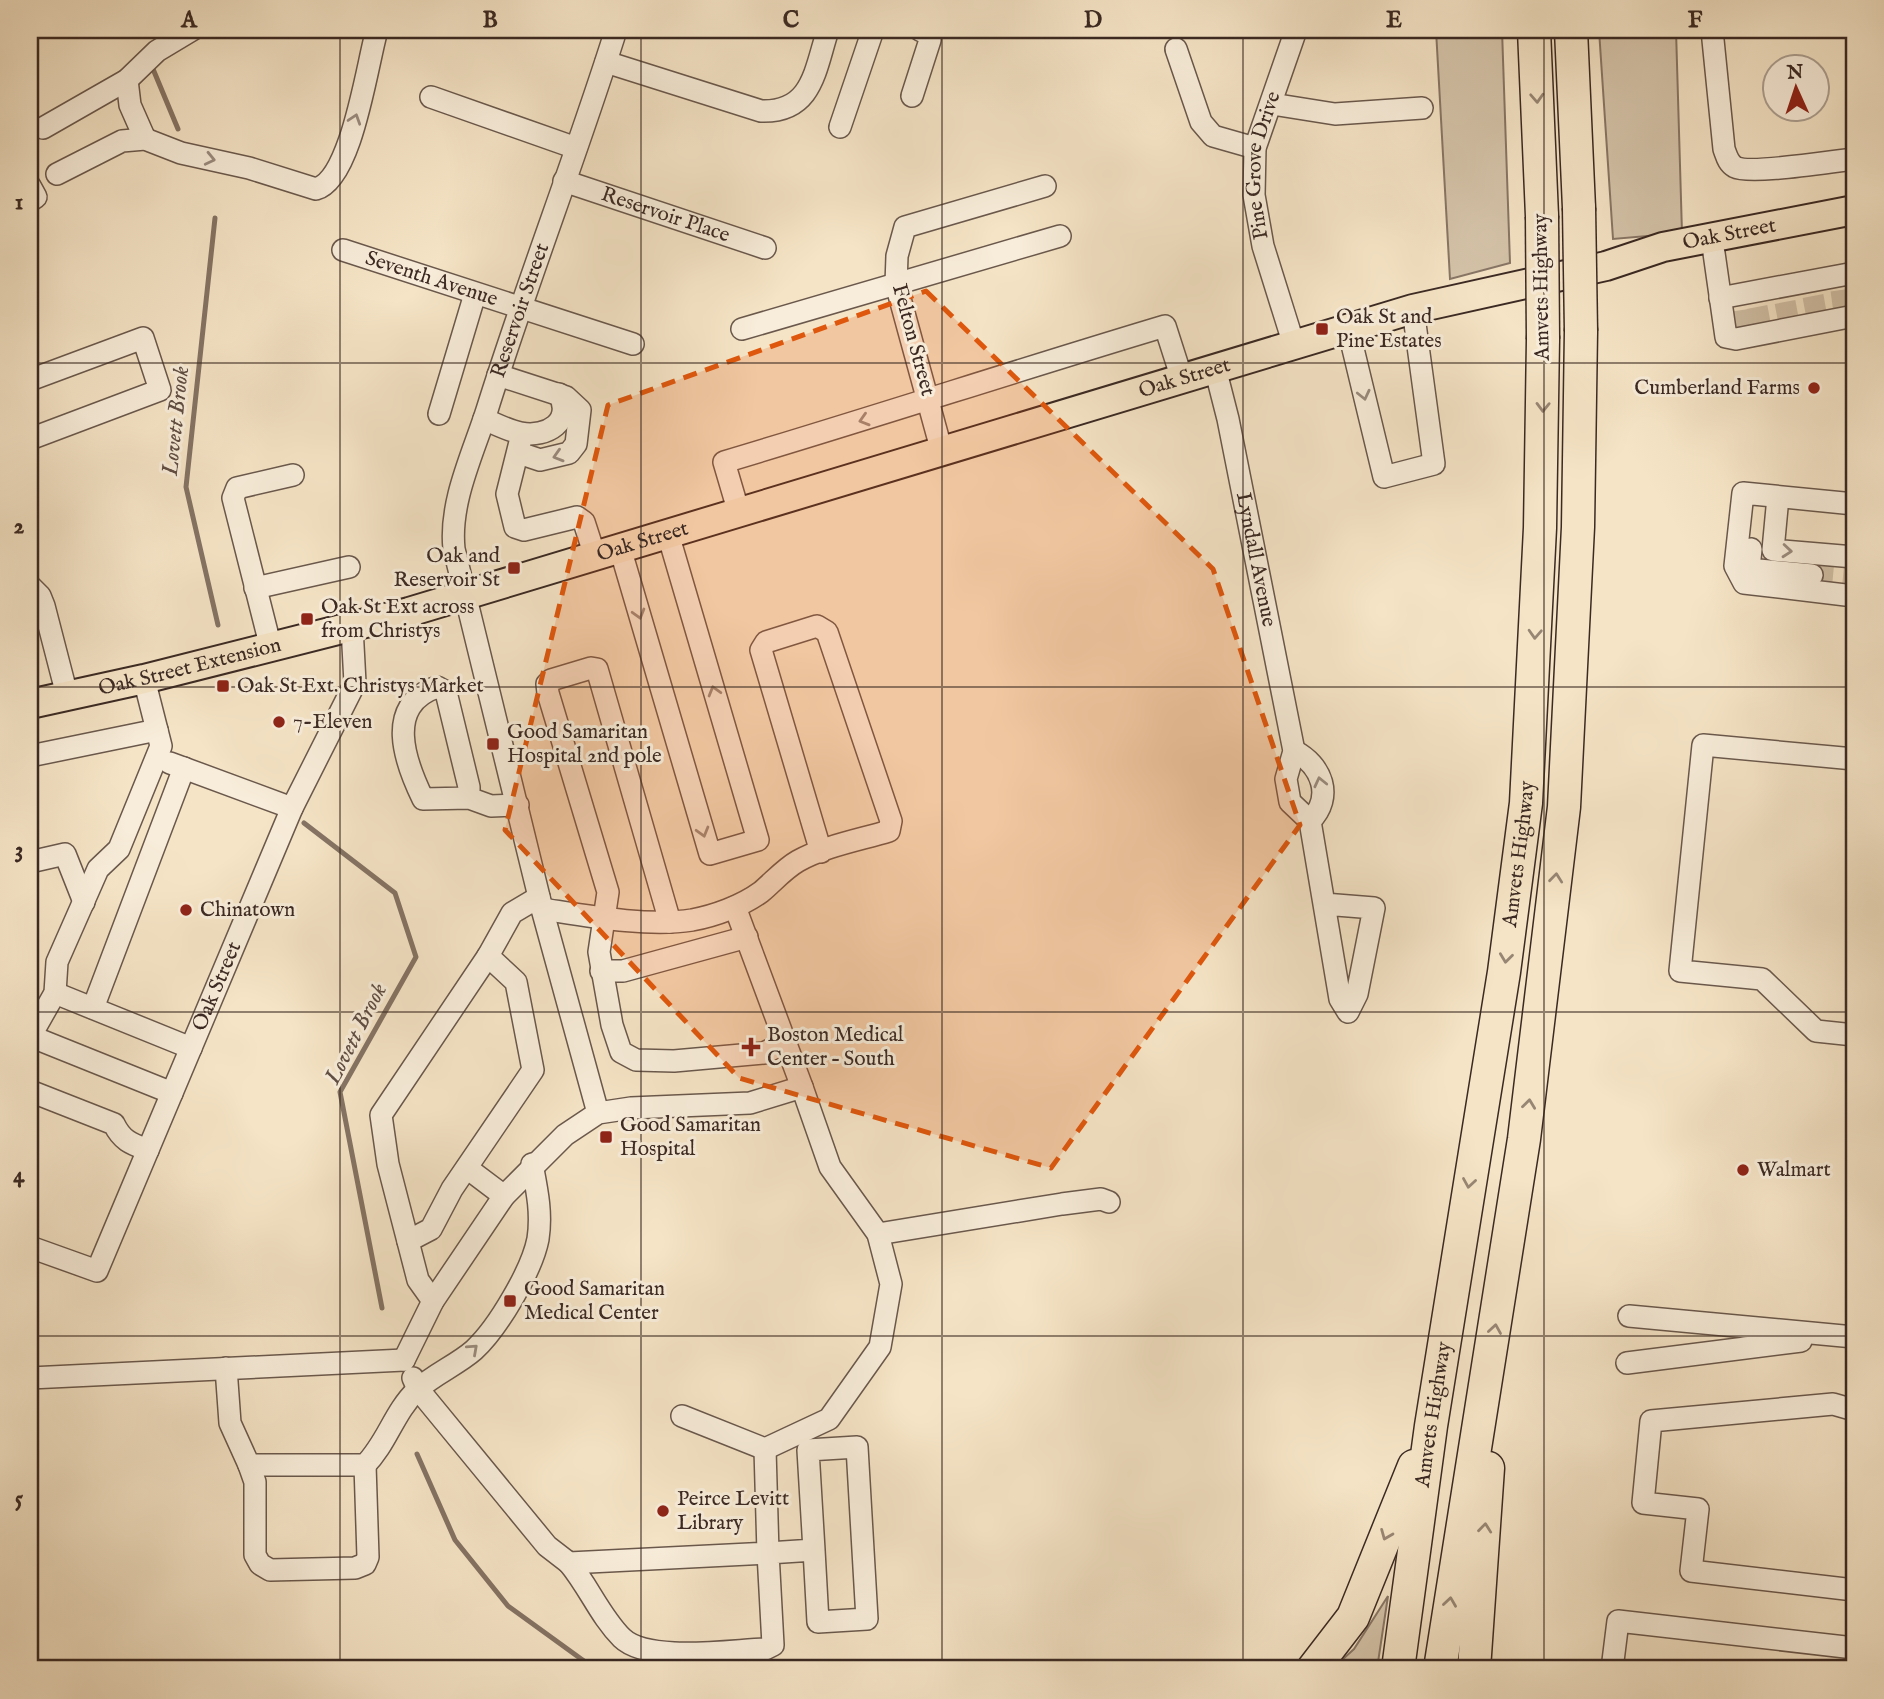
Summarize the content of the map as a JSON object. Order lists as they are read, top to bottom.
{
  "streets": {
    "highway": ["Amvets Highway"],
    "main road": ["Oak Street", "Oak Street Extension"],
    "street": [
      "Pine Grove Drive",
      "Reservoir Place",
      "Seventh Avenue",
      "Reservoir Street",
      "Felton Street",
      "Lyndall Avenue"
    ]
  },
  "crossings": [
    ["Pine Grove Drive", "Oak Street"],
    ["Reservoir Place", "Reservoir Street"],
    ["Oak Street", "Reservoir Street"],
    ["Oak Street", "Felton Street"],
    ["Oak Street", "Lyndall Avenue"],
    ["Oak Street", "Oak Street Extension"],
    ["Seventh Avenue", "Reservoir Street"]
  ],
  "water": ["Lovett Brook"],
  "places": {
    "transit": [
      "Oak St and Pine Estates",
      "Oak and Reservoir St",
      "Oak St Ext across from Christys",
      "Oak St Ext. Christys Market",
      "Good Samaritan Hospital 2nd pole",
      "Good Samaritan Hospital",
      "Good Samaritan Medical Center"
    ],
    "other": [
      "Cumberland Farms",
      "7-Eleven",
      "Chinatown",
      "Walmart",
      "Peirce Levitt Library"
    ],
    "health": ["Boston Medical Center – South"]
  },
  "north": "top",
  "grid": {
    "columns": [
      "A",
      "B",
      "C",
      "D",
      "E",
      "F"
    ],
    "rows": [
      "1",
      "2",
      "3",
      "4",
      "5"
    ]
  }
}
